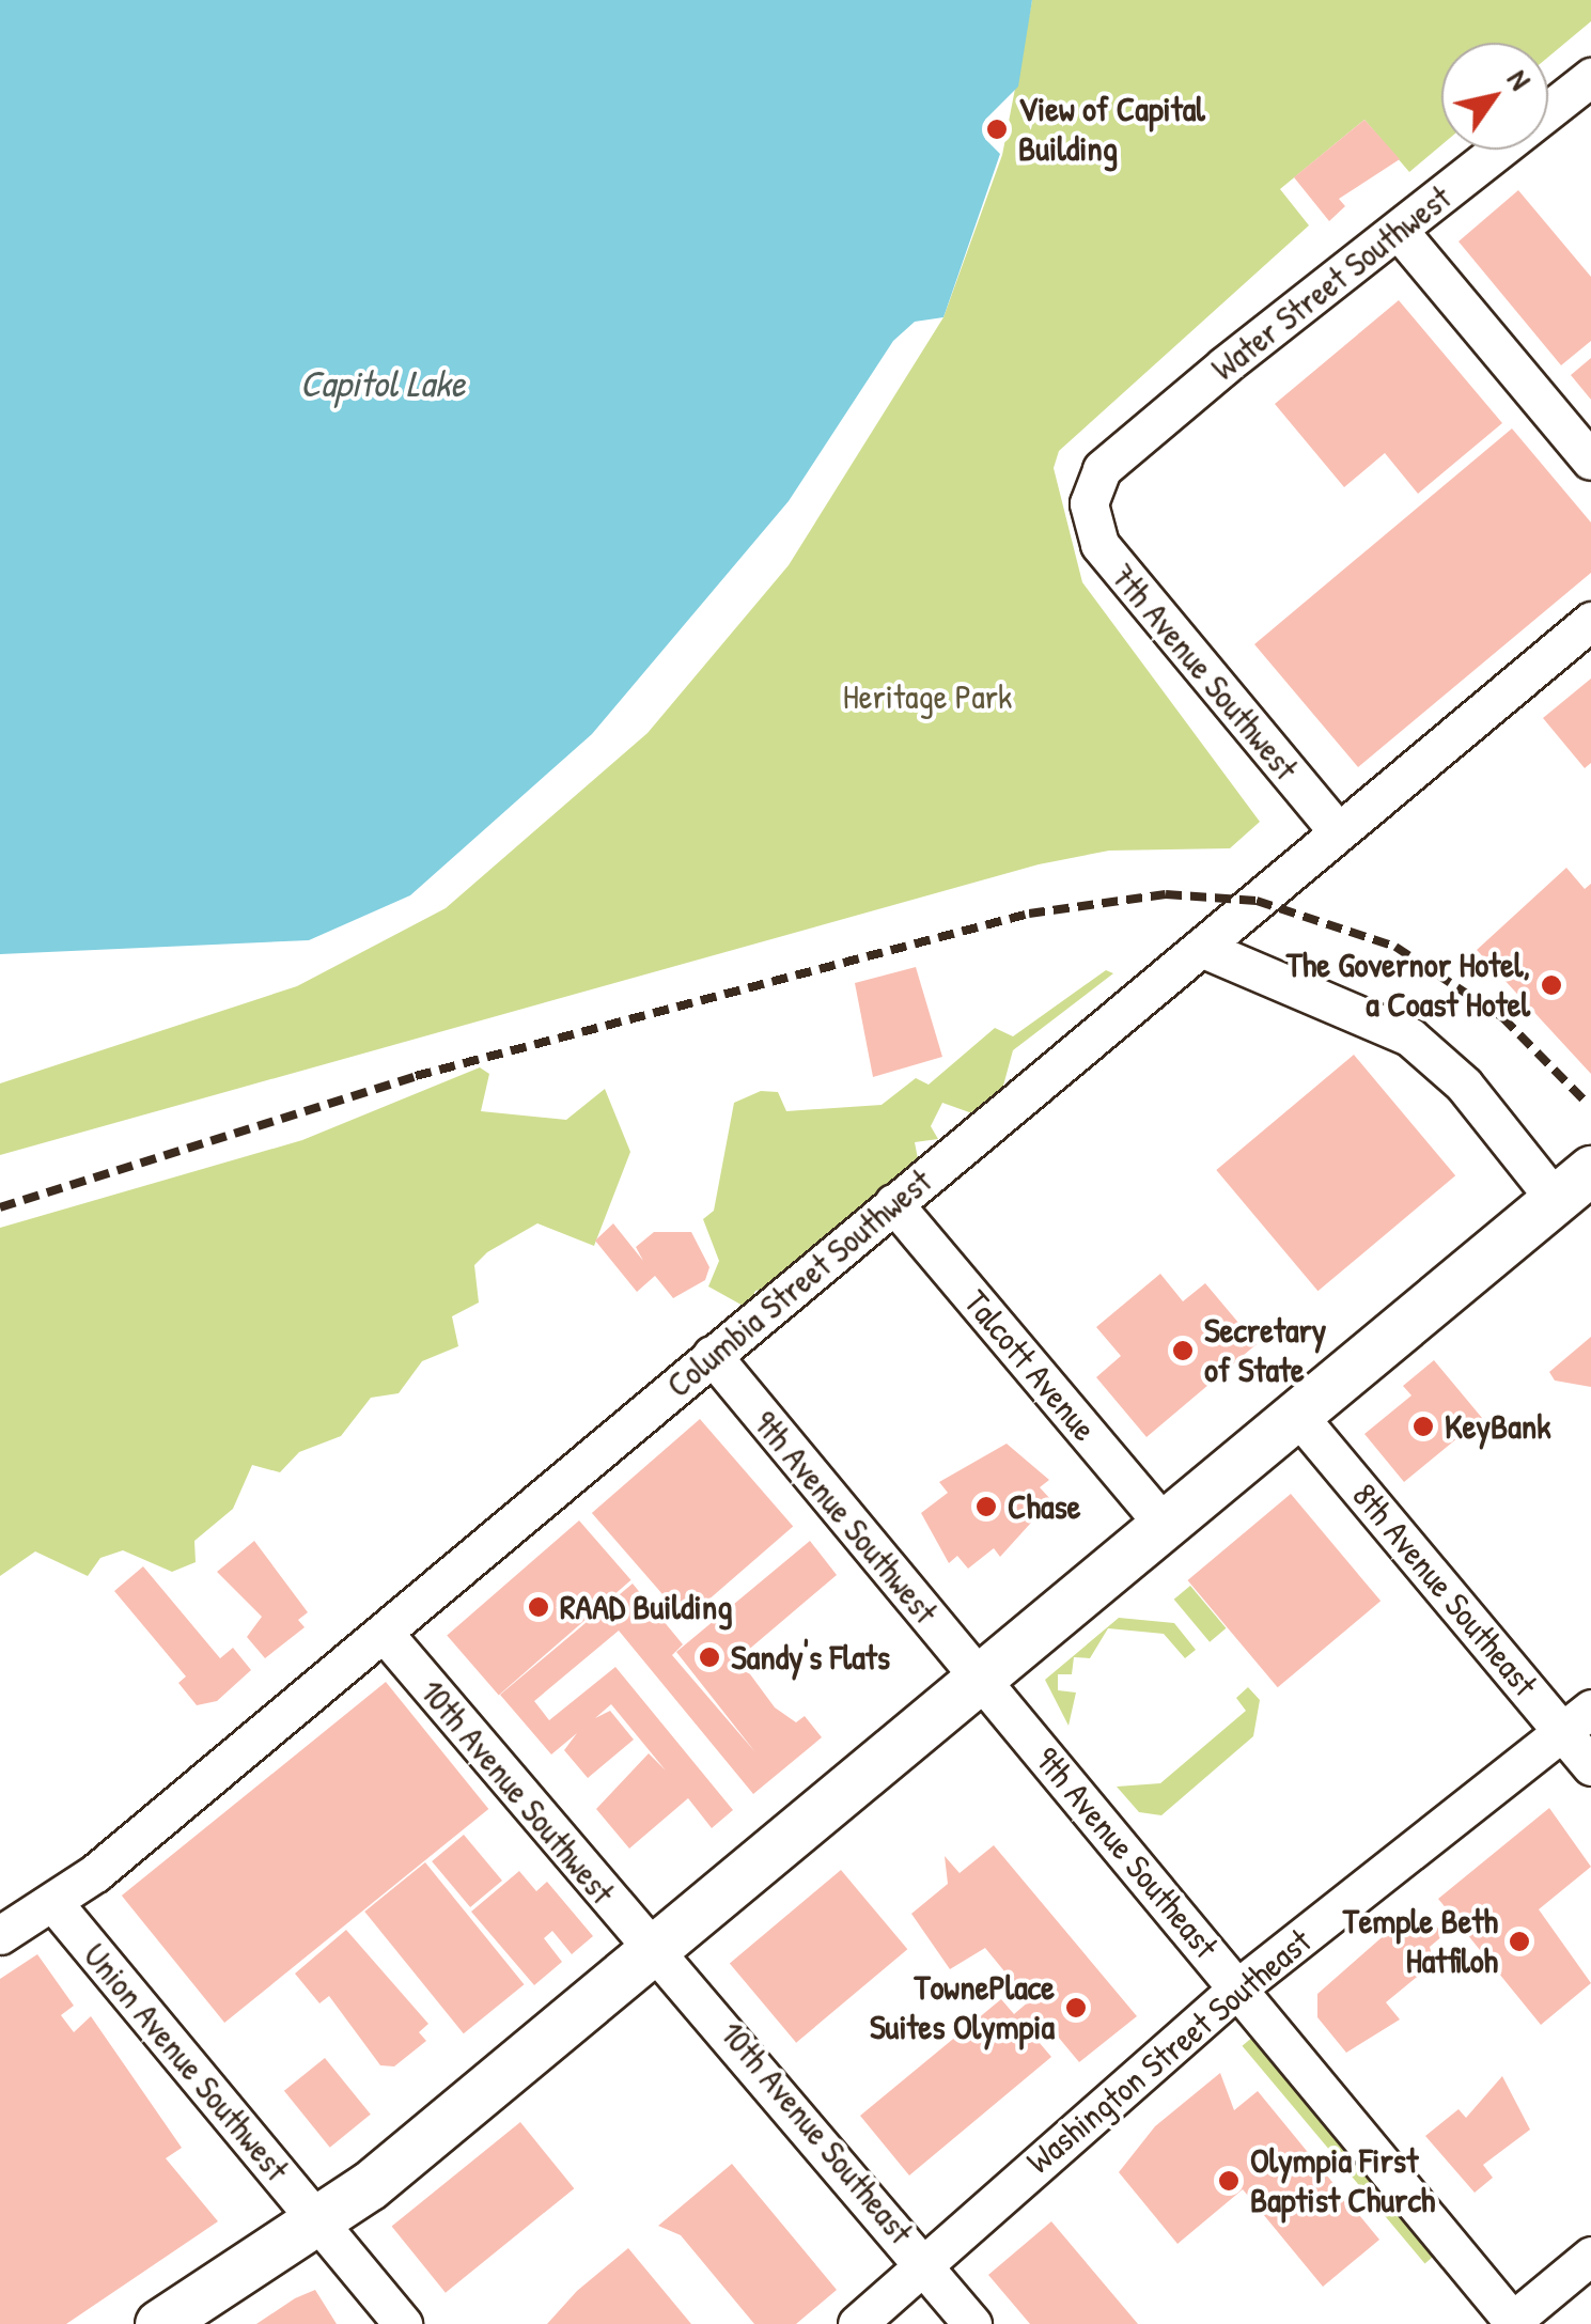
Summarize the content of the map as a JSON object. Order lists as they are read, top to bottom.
{
  "streets": {
    "street": [
      "Water Street Southwest",
      "7th Avenue Southwest",
      "Columbia Street Southwest",
      "Talcott Avenue",
      "9th Avenue Southwest",
      "8th Avenue Southeast",
      "10th Avenue Southwest",
      "9th Avenue Southeast",
      "Washington Street Southeast",
      "Union Avenue Southwest",
      "10th Avenue Southeast"
    ]
  },
  "crossings": [
    ["Water Street Southwest", "7th Avenue Southwest"],
    ["7th Avenue Southwest", "Columbia Street Southwest"],
    ["Columbia Street Southwest", "Talcott Avenue"],
    ["Columbia Street Southwest", "9th Avenue Southwest"],
    ["Columbia Street Southwest", "10th Avenue Southwest"],
    ["Columbia Street Southwest", "Union Avenue Southwest"],
    ["9th Avenue Southwest", "9th Avenue Southeast"],
    ["8th Avenue Southeast", "Washington Street Southeast"],
    ["10th Avenue Southwest", "10th Avenue Southeast"],
    ["9th Avenue Southeast", "Washington Street Southeast"],
    ["Washington Street Southeast", "10th Avenue Southeast"]
  ],
  "water": ["Capitol Lake"],
  "parks": ["Heritage Park"],
  "places": [
    "View of Capital Building",
    "The Governor Hotel, a Coast Hotel",
    "Secretary of State",
    "KeyBank",
    "Chase",
    "RAAD Building",
    "Sandy's Flats",
    "Temple Beth Hatfiloh",
    "TownePlace Suites Olympia",
    "Olympia First Baptist Church"
  ],
  "north": "top right"
}
